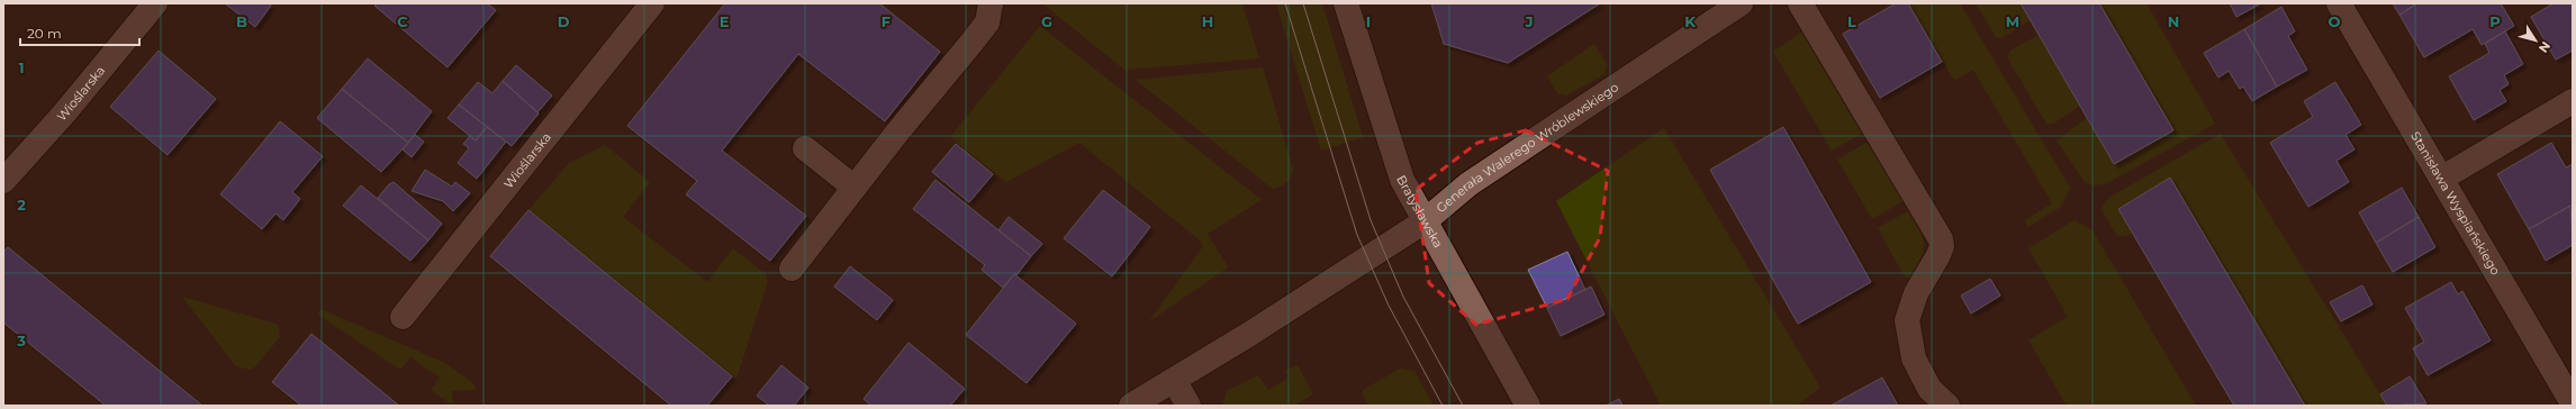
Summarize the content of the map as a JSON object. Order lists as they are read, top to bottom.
{
  "streets": {
    "street": [
      "Wioślarska",
      "Generała Walerego Wróblewskiego",
      "Stanisława Wyspiańskiego",
      "Bratysławska"
    ]
  },
  "crossings": [
    ["Generała Walerego Wróblewskiego", "Bratysławska"]
  ],
  "scale_bar": "20 m",
  "north": "bottom right",
  "grid": {
    "columns": [
      "B",
      "C",
      "D",
      "E",
      "F",
      "G",
      "H",
      "I",
      "J",
      "K",
      "L",
      "M",
      "N",
      "O",
      "P"
    ],
    "rows": ["1", "2", "3"]
  }
}
